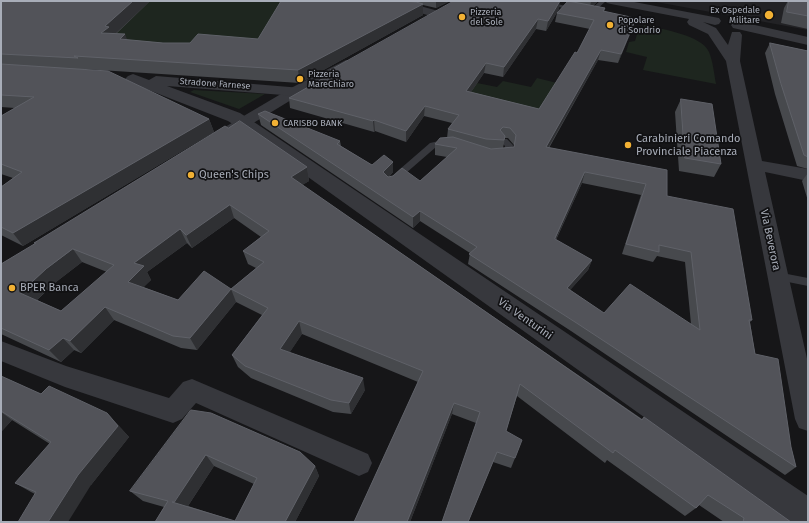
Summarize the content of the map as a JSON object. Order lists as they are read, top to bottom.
{
  "streets": {
    "street": ["Stradone Farnese", "Via Beverora", "Via Venturini"]
  },
  "crossings": [
    ["Stradone Farnese", "Via Venturini"]
  ],
  "places": [
    "Ex Ospedale Militare",
    "Pizzeria del Sole",
    "Popolare di Sondrio",
    "Pizzeria MareChiaro",
    "CARISBO BANK",
    "Carabinieri Comando Provinciale Piacenza",
    "Queen's Chips",
    "BPER Banca"
  ]
}
